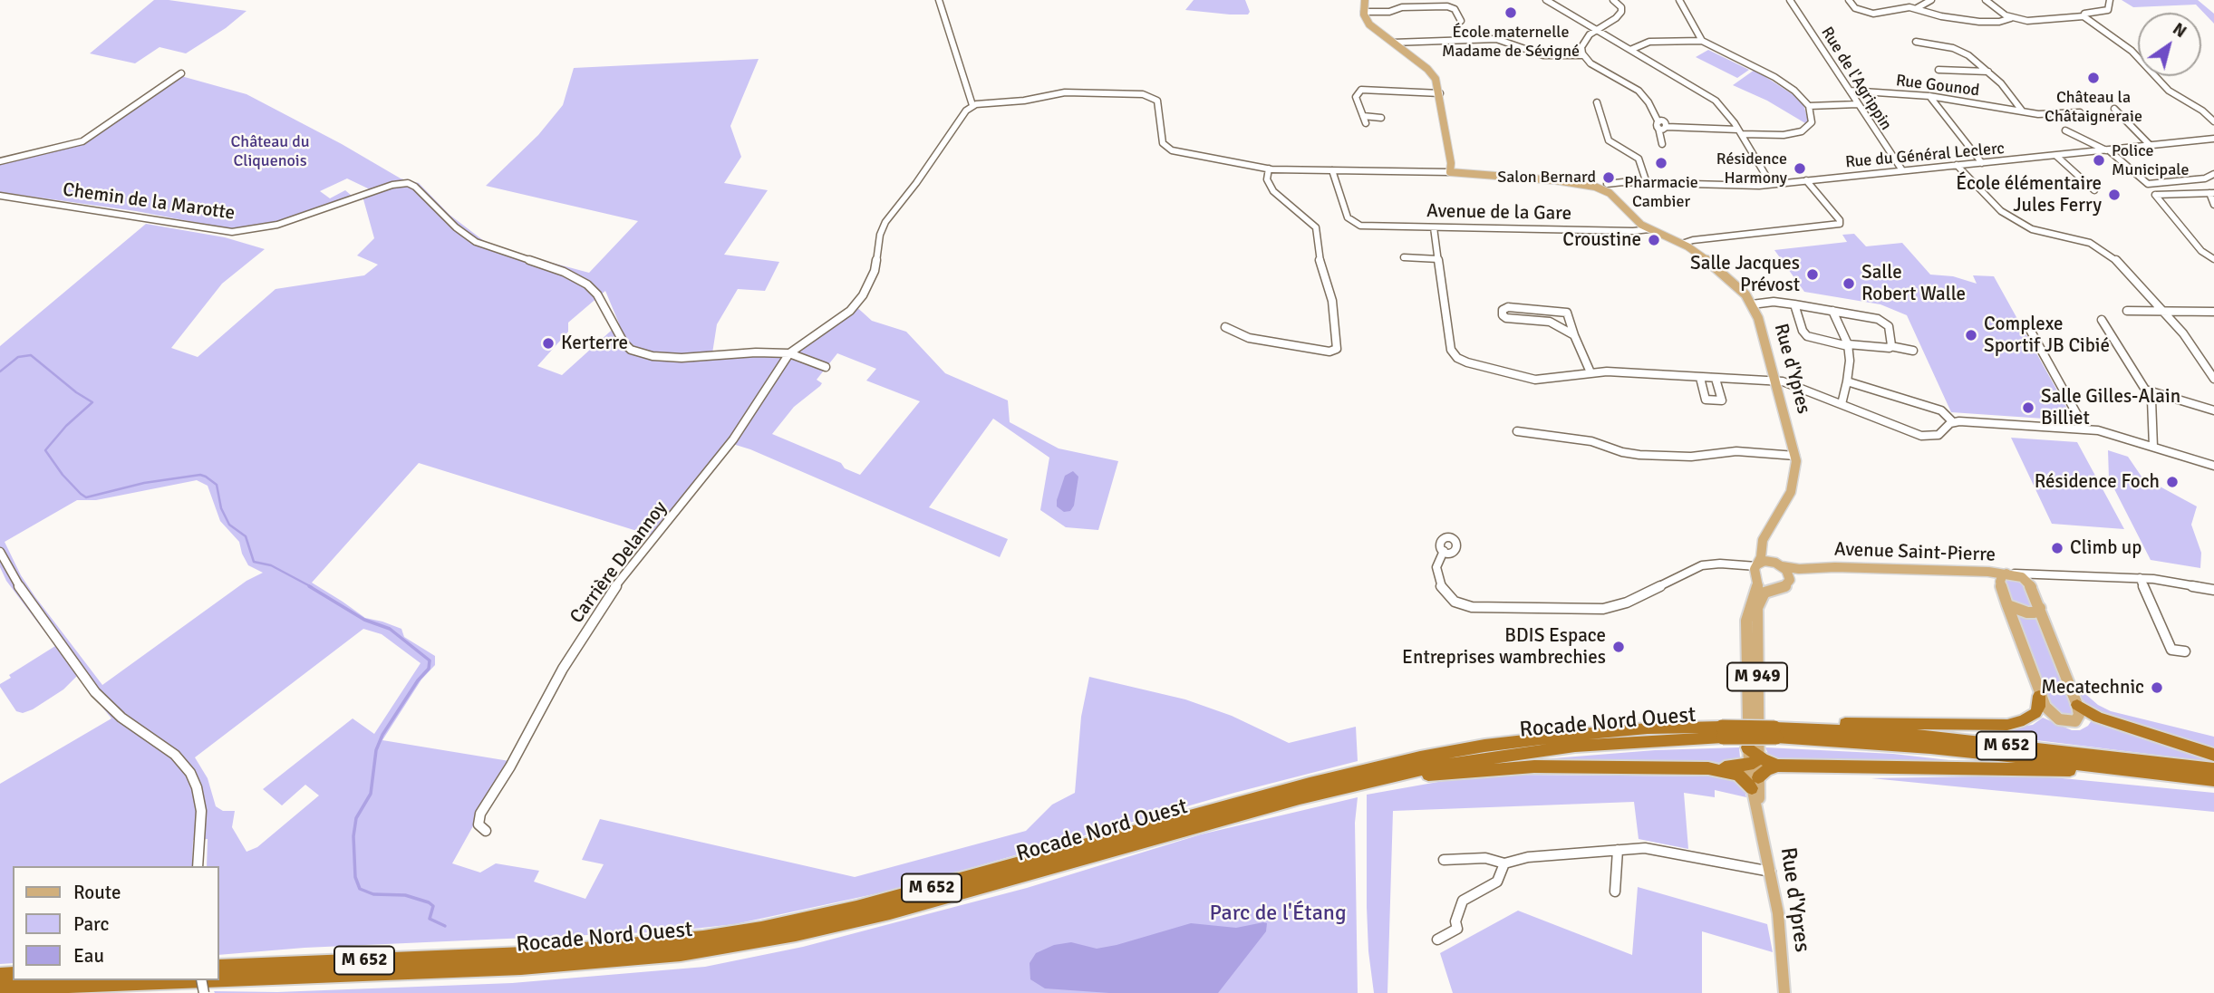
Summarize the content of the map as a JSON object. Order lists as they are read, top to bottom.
{
  "streets": {
    "highway": ["Rocade Nord Ouest", "M 652"],
    "main road": ["Rue d'Ypres", "Avenue Saint-Pierre", "M 949"],
    "street": [
      "Rue de l'Agrippin",
      "Rue Gounod",
      "Rue du Général Leclerc",
      "Chemin de la Marotte",
      "Avenue de la Gare",
      "Carrière Delannoy"
    ]
  },
  "crossings": [
    ["Rue de l'Agrippin", "Rue Gounod"],
    ["Rue de l'Agrippin", "Rue du Général Leclerc"],
    ["Rue du Général Leclerc", "Rue d'Ypres"],
    ["Chemin de la Marotte", "Carrière Delannoy"],
    ["Avenue de la Gare", "Rue d'Ypres"],
    ["Rue d'Ypres", "Avenue Saint-Pierre"]
  ],
  "parks": ["Château du Cliquenois", "Parc de l'Étang"],
  "places": [
    "École maternelle Madame de Sévigné",
    "Château la Châtaigneraie",
    "Police Municipale",
    "Pharmacie Cambier",
    "Résidence Harmony",
    "Salon Bernard",
    "École élémentaire Jules Ferry",
    "Croustine",
    "Salle Jacques Prévost",
    "Salle Robert Walle",
    "Complexe Sportif JB Cibié",
    "Kerterre",
    "Salle Gilles-Alain Billiet",
    "Résidence Foch",
    "Climb up",
    "BDIS Espace Entreprises wambrechies",
    "Mecatechnic"
  ],
  "legend": ["Route", "Parc", "Eau"],
  "north": "top right"
}
